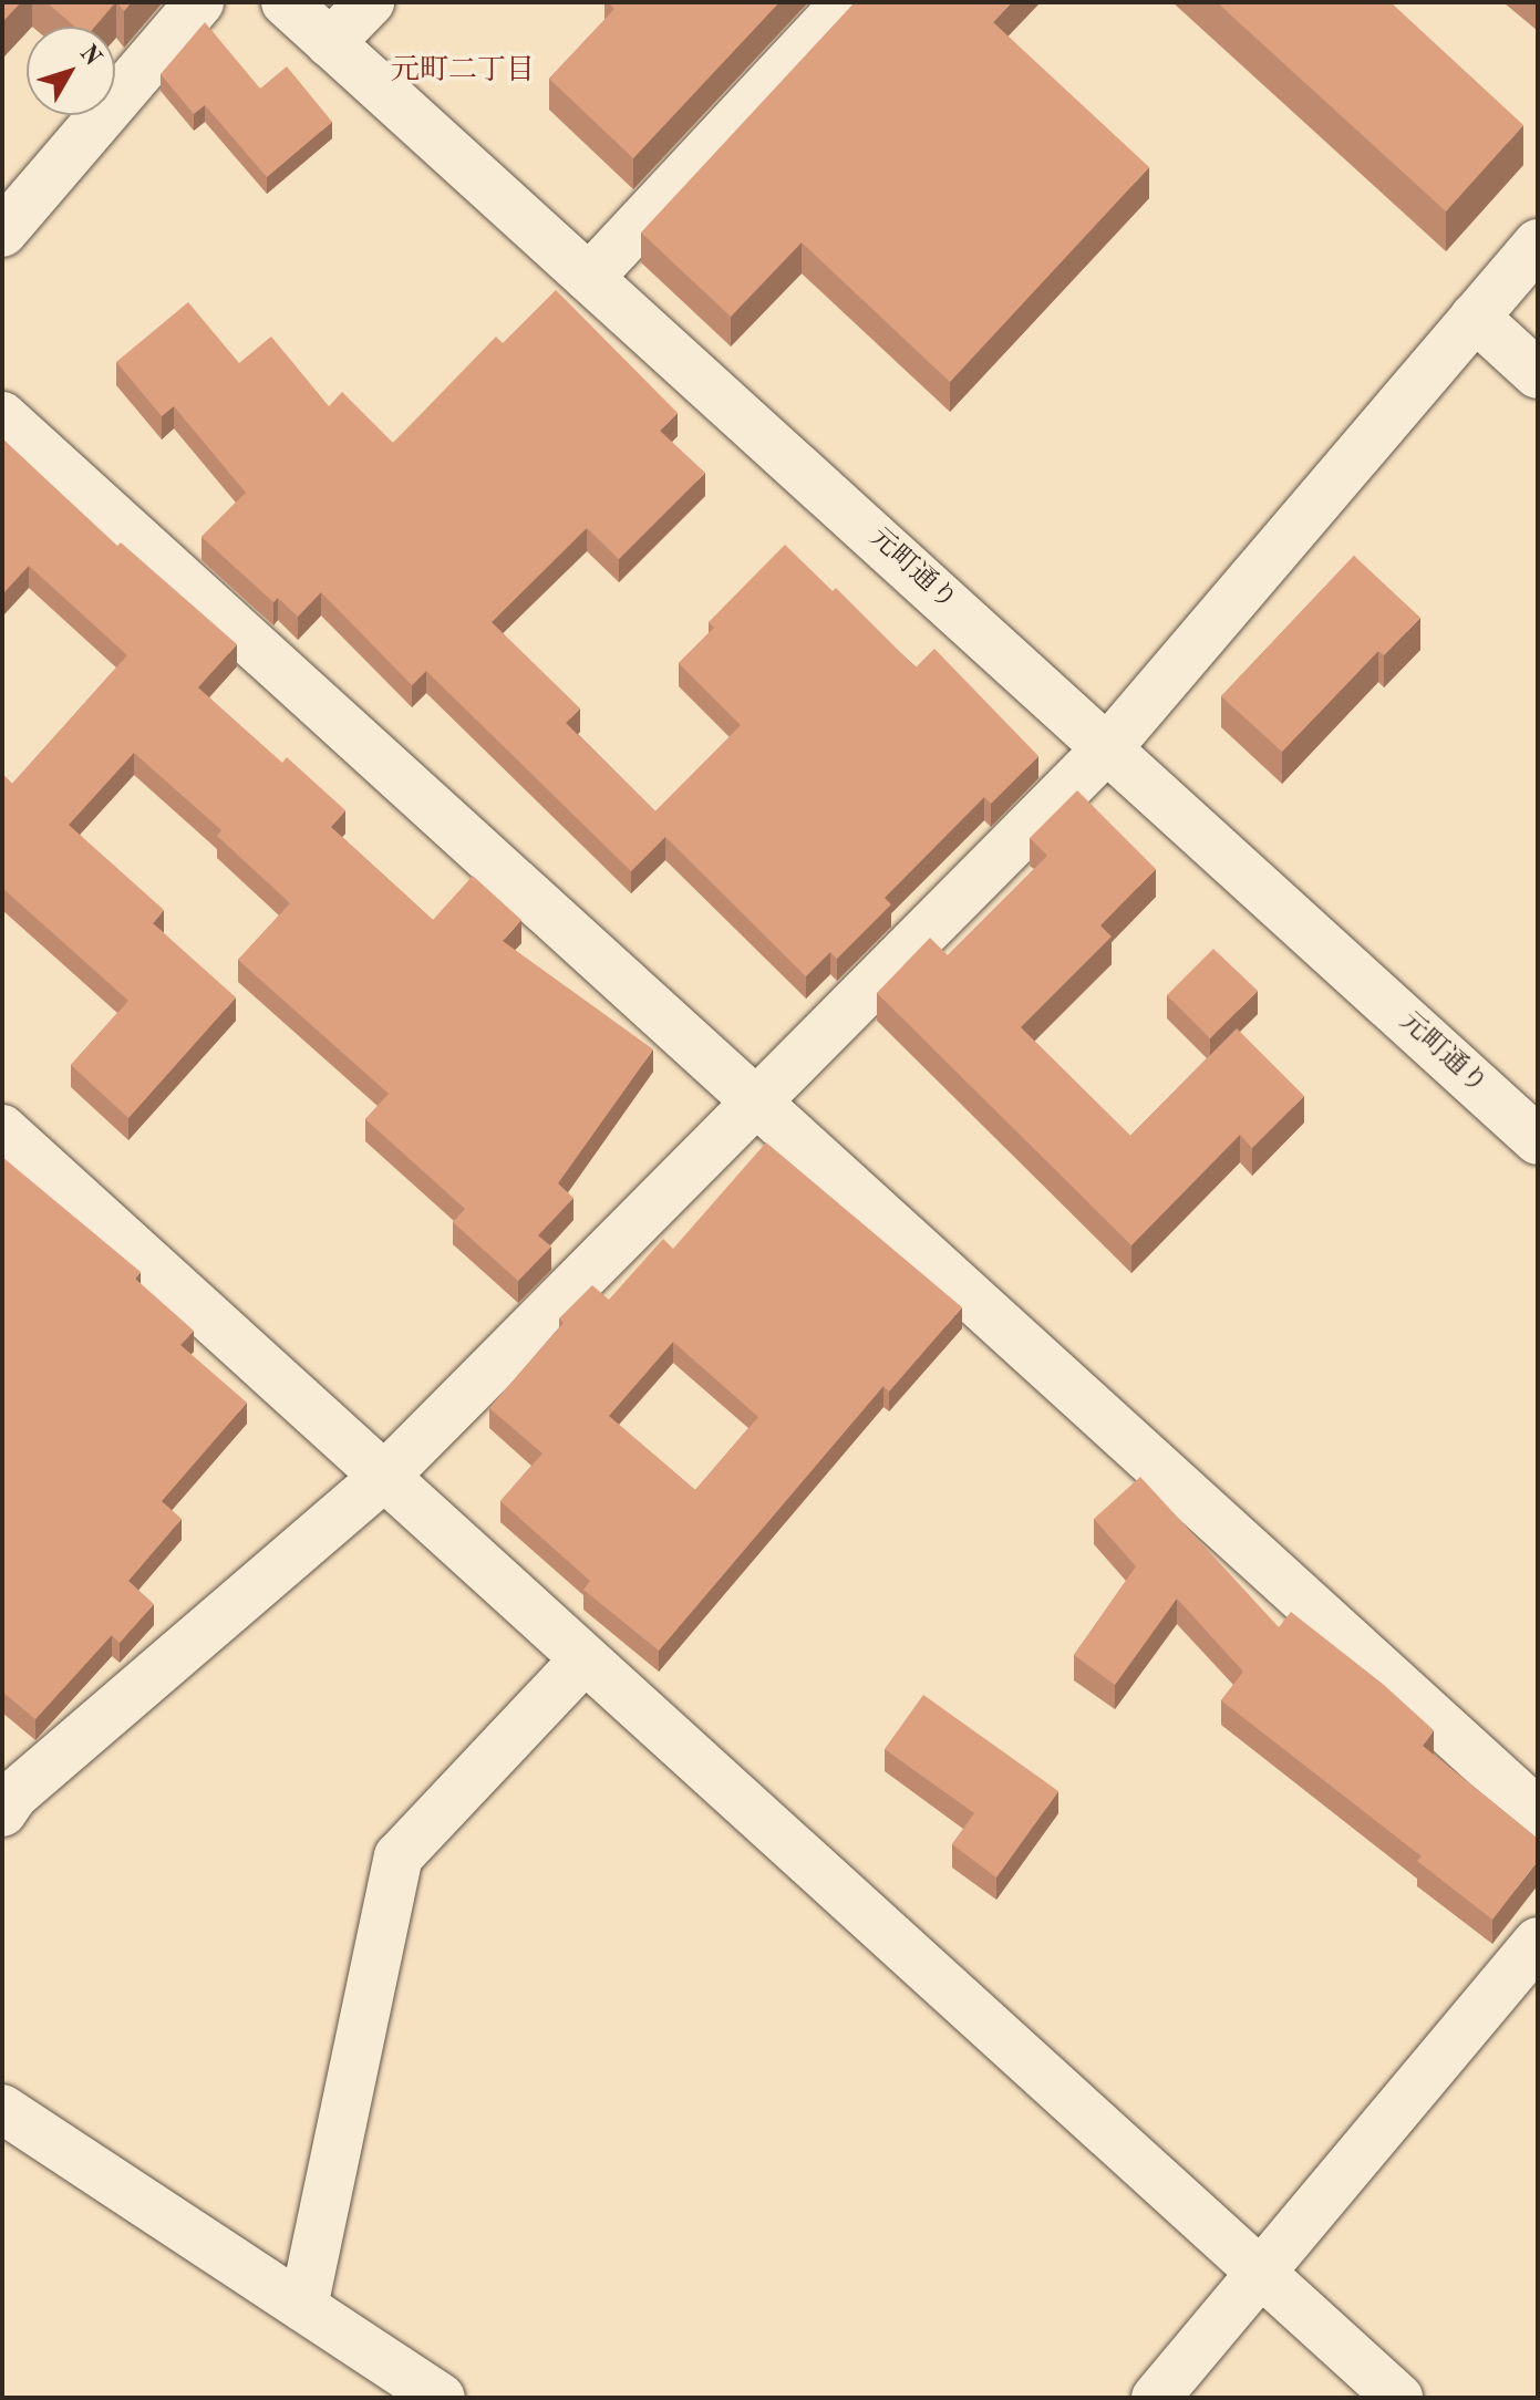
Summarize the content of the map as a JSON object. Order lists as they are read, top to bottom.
{
  "streets": {
    "street": ["元町通り"]
  },
  "districts": ["元町二丁目"],
  "north": "top right"
}
